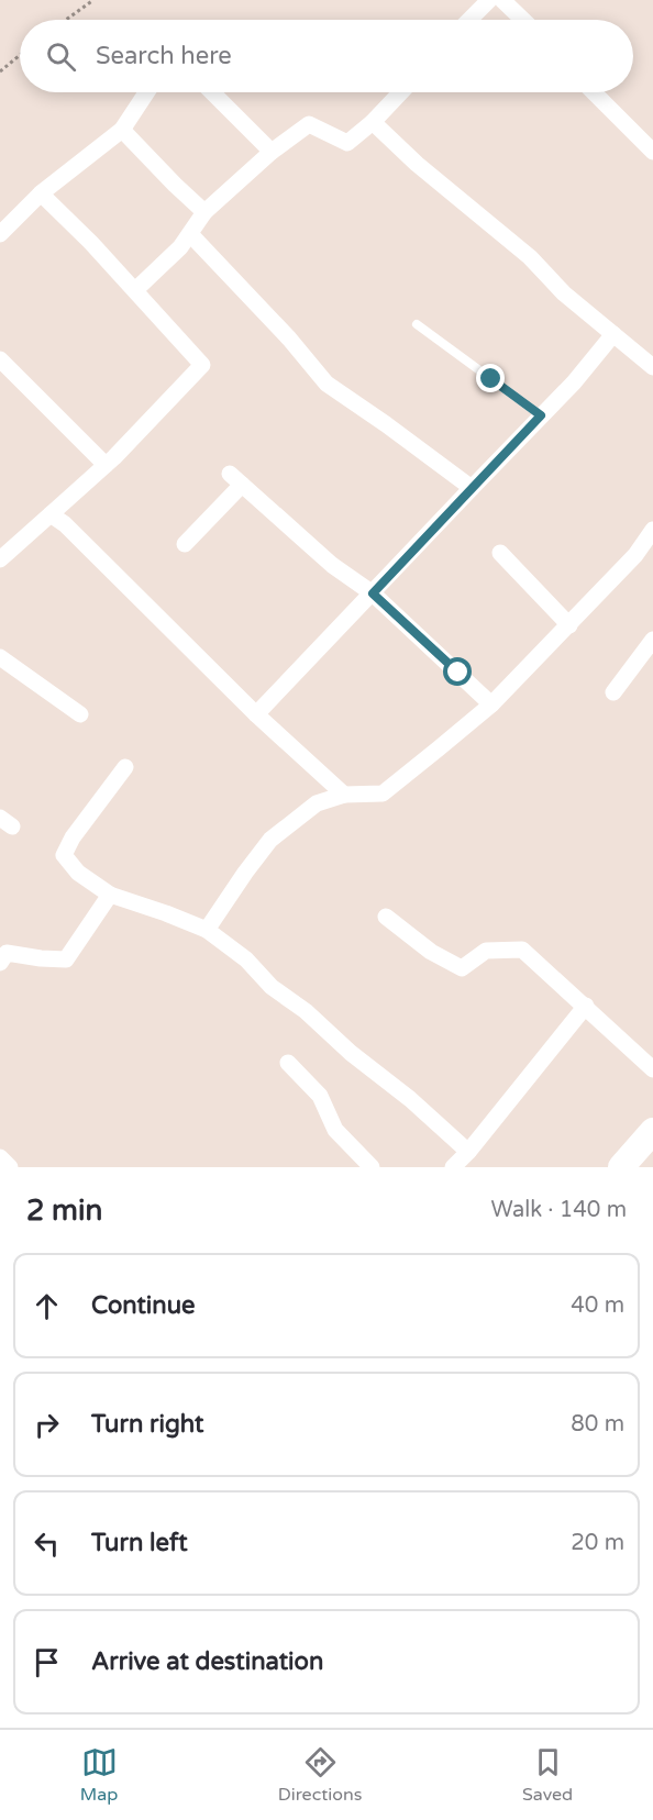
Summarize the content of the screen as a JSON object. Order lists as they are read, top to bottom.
{
  "page": {
    "search": "Search here",
    "heading": ["2 min", "Walk · 140 m"],
    "list": [
      ["Continue", "40 m"],
      ["Turn right", "80 m"],
      ["Turn left", "20 m"],
      "Arrive at destination"
    ],
    "nav": ["Map", "Directions", "Saved"]
  }
}
